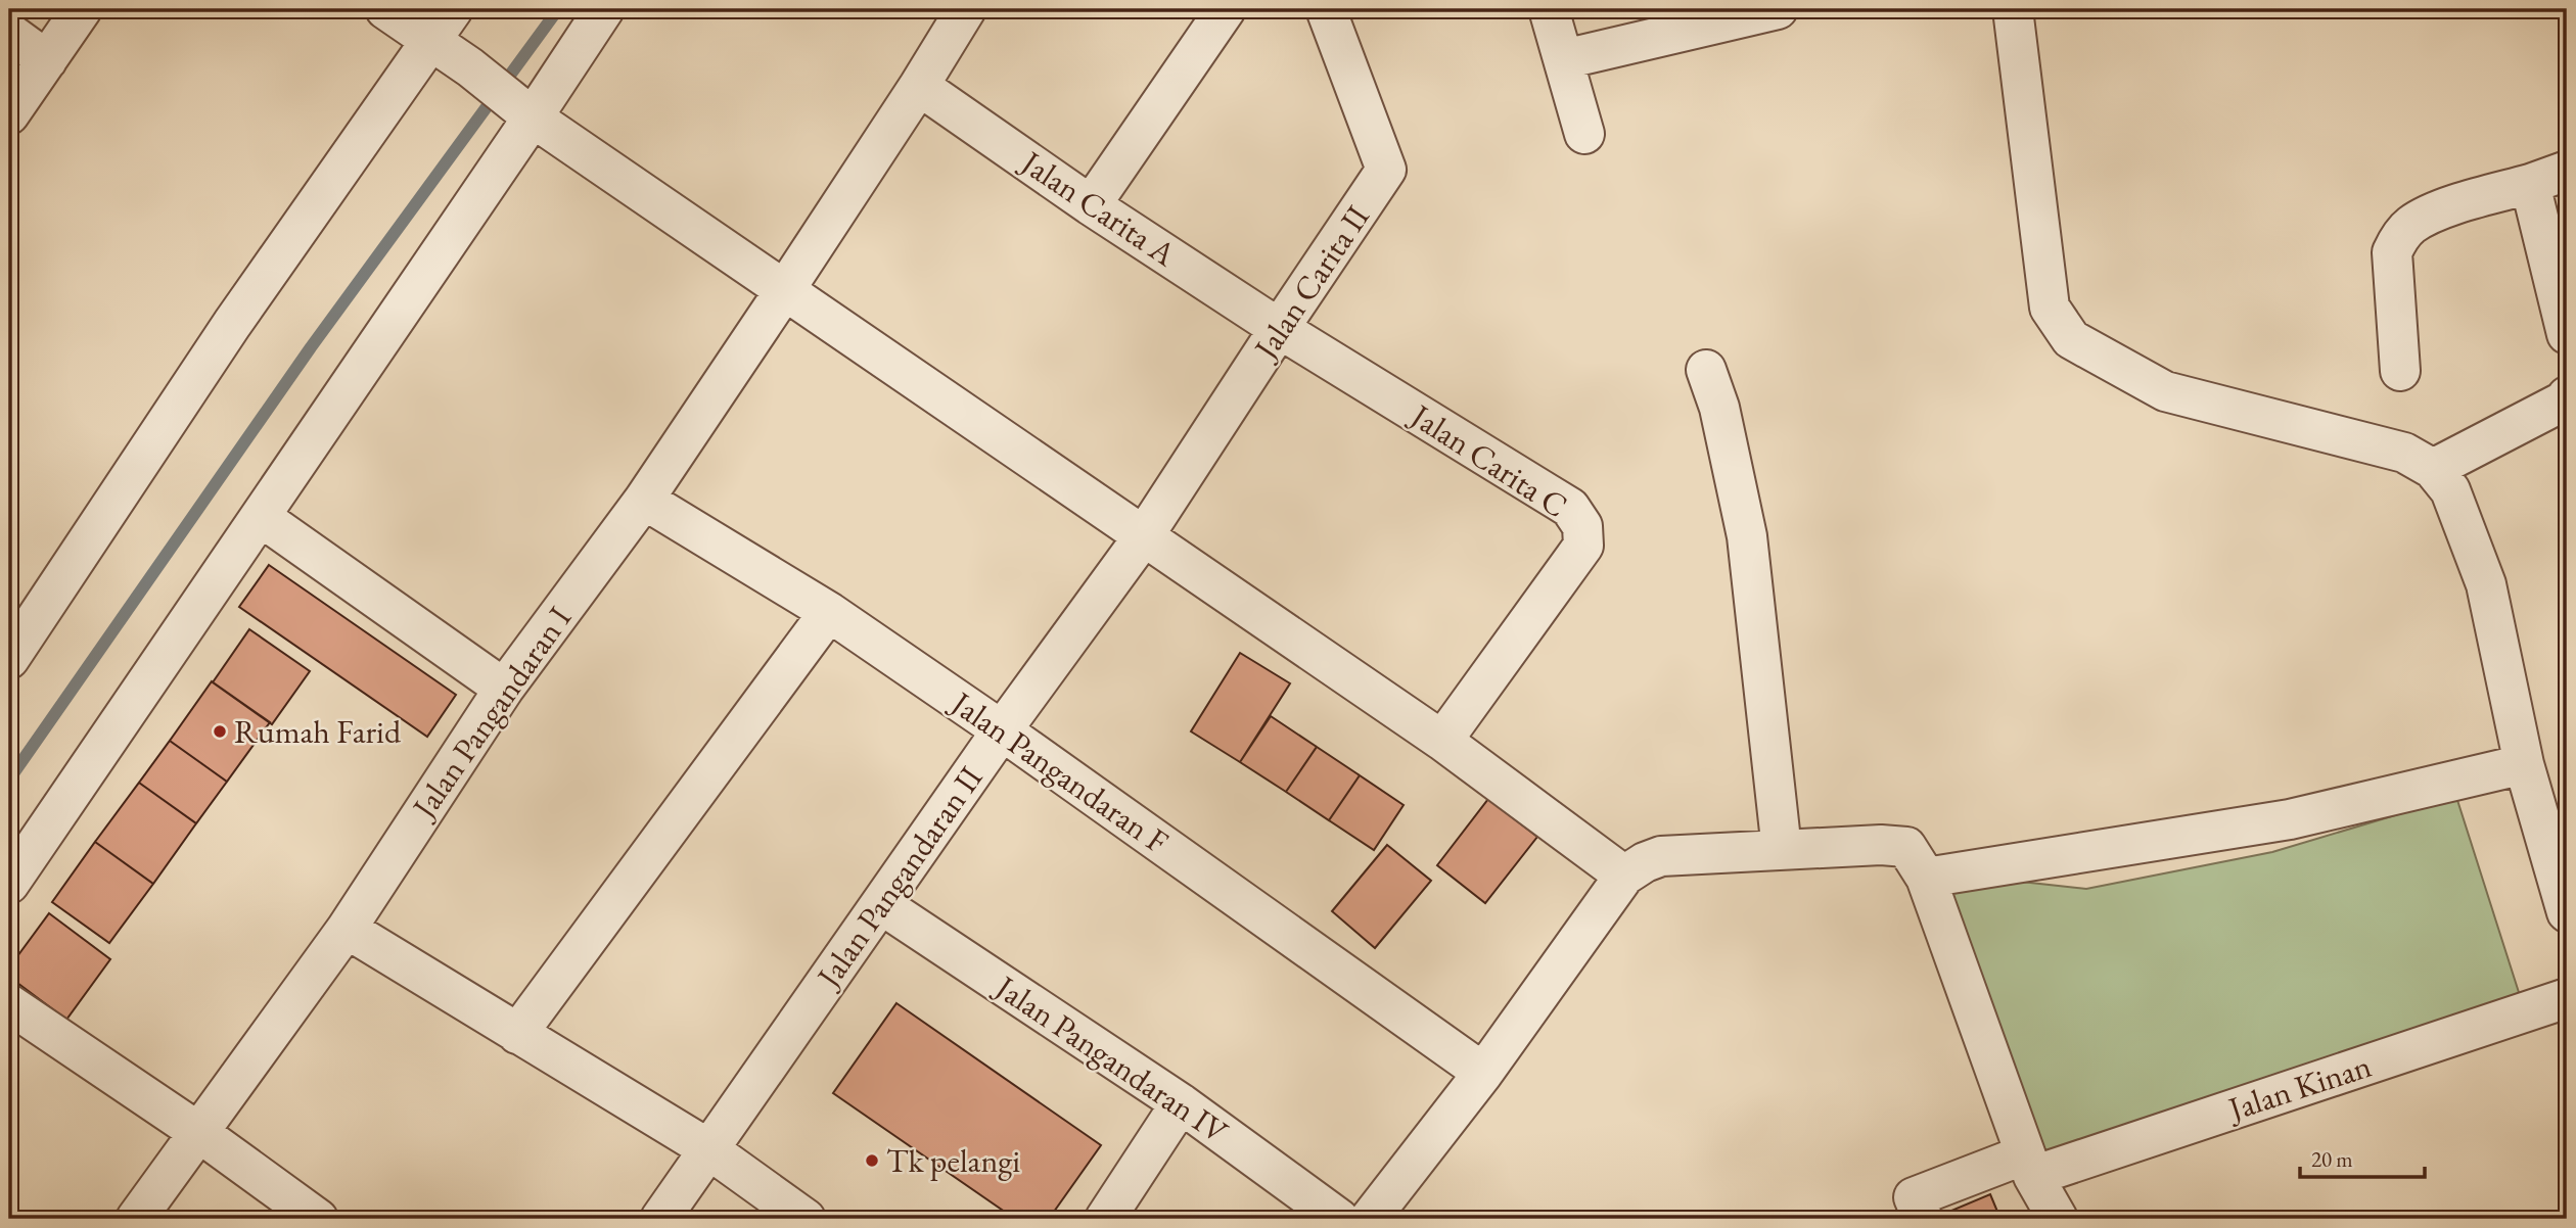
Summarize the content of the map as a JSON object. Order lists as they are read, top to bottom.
{
  "streets": {
    "street": [
      "Jalan Carita A",
      "Jalan Carita II",
      "Jalan Carita C",
      "Jalan Pangandaran I",
      "Jalan Pangandaran F",
      "Jalan Pangandaran II",
      "Jalan Pangandaran IV",
      "Jalan Kinan"
    ]
  },
  "crossings": [
    ["Jalan Carita A", "Jalan Carita II"],
    ["Jalan Carita A", "Jalan Carita C"],
    ["Jalan Carita A", "Jalan Pangandaran I"],
    ["Jalan Carita II", "Jalan Carita C"],
    ["Jalan Carita II", "Jalan Pangandaran II"],
    ["Jalan Pangandaran I", "Jalan Pangandaran F"],
    ["Jalan Pangandaran F", "Jalan Pangandaran II"],
    ["Jalan Pangandaran II", "Jalan Pangandaran IV"]
  ],
  "places": ["Rumah Farid", "Tk pelangi"],
  "scale_bar": "20 m"
}
